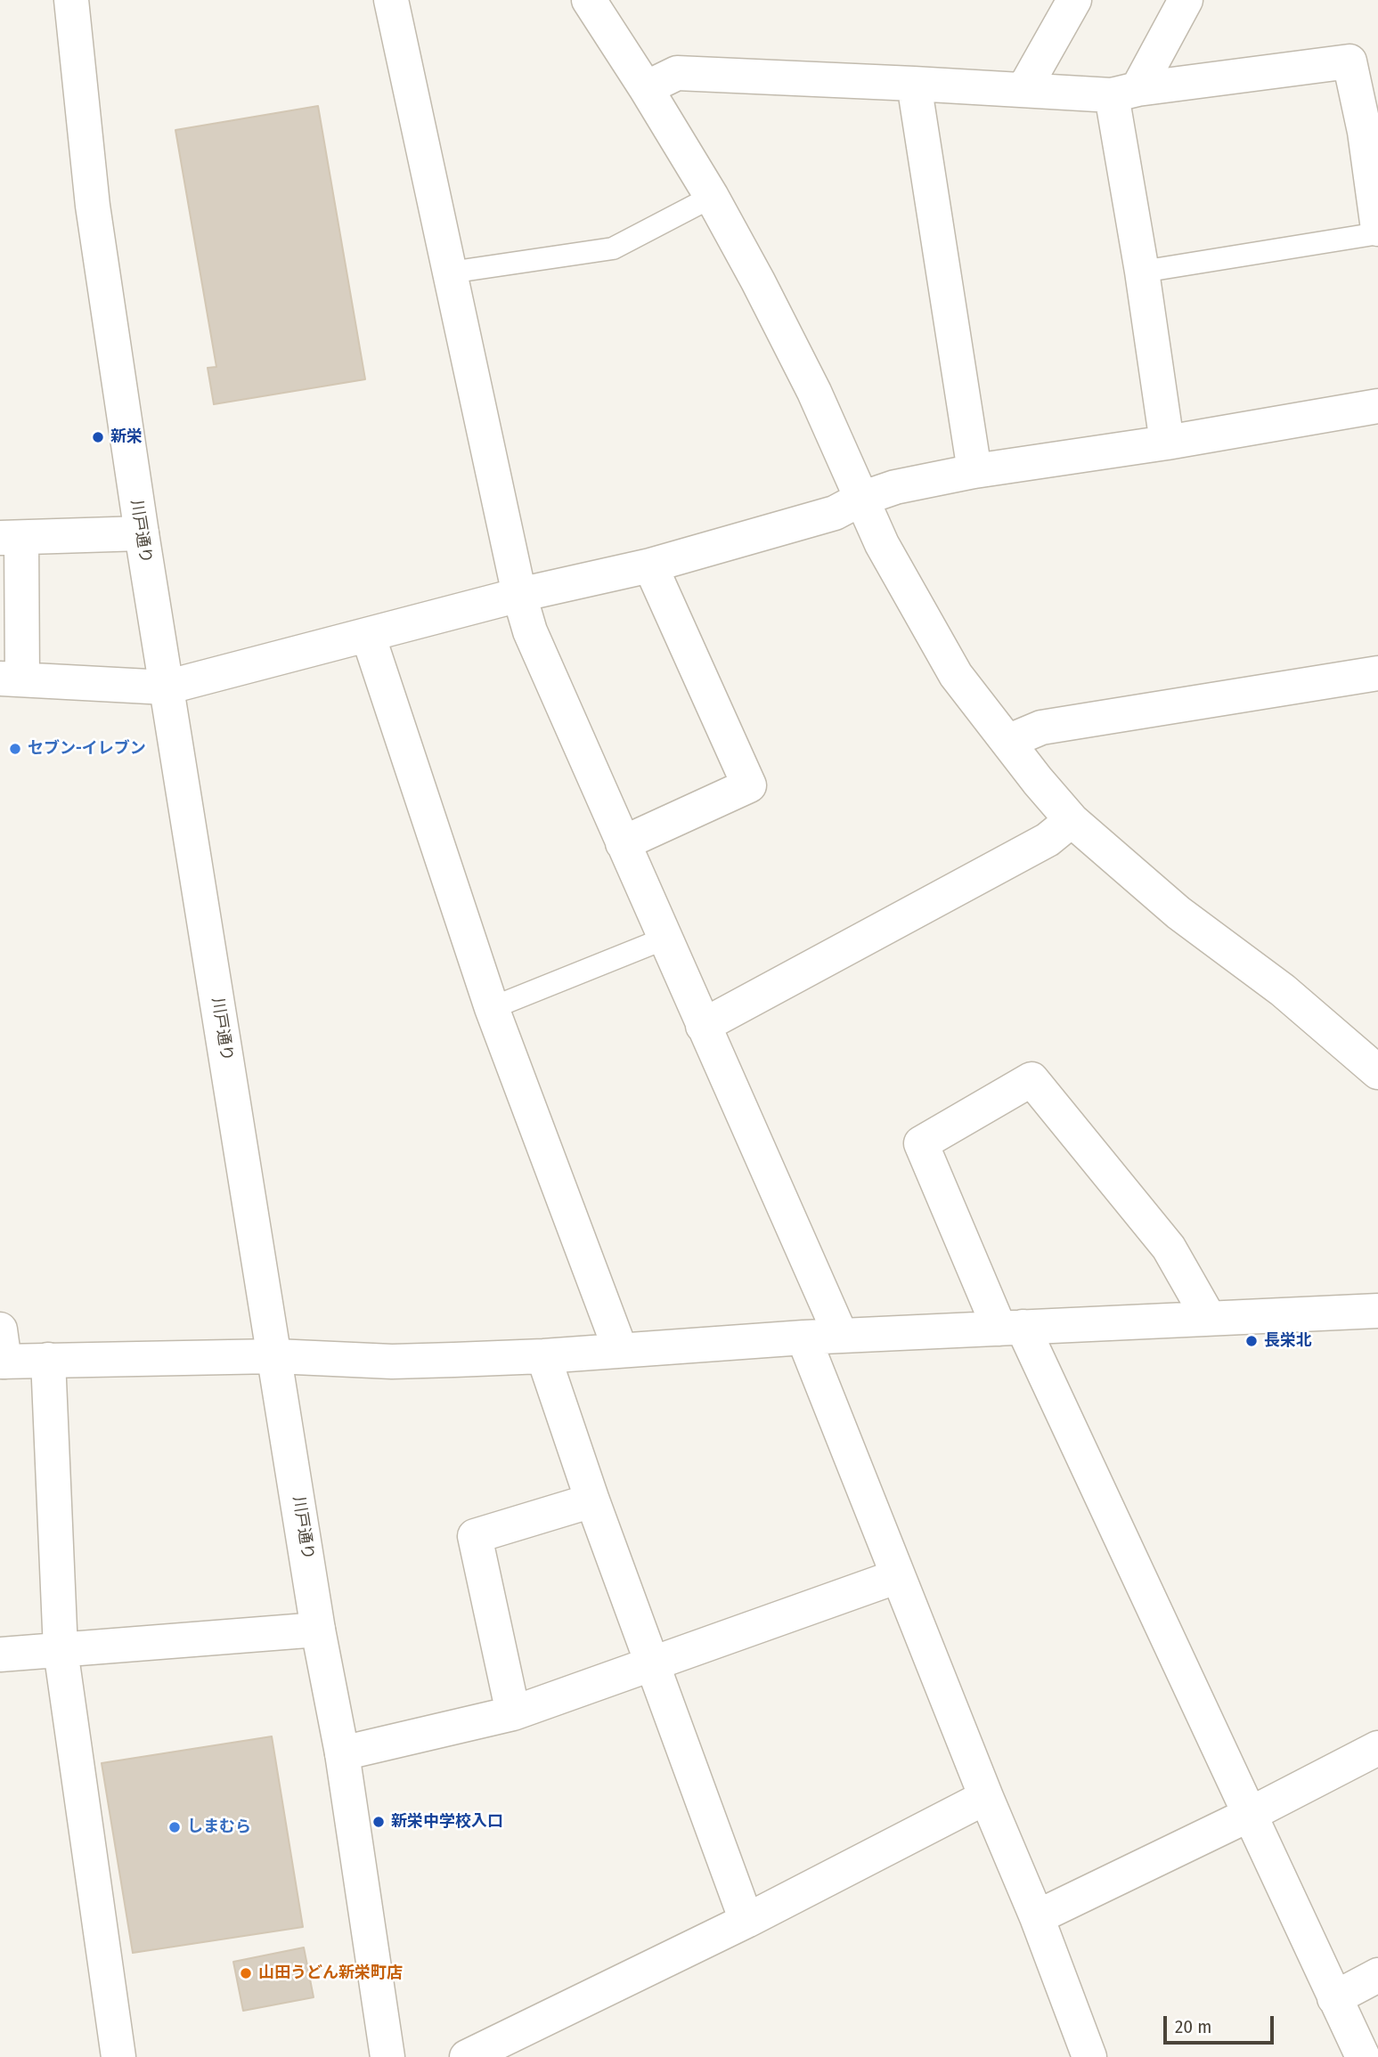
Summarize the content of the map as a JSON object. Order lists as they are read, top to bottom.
{
  "streets": {
    "street": ["川戸通り"]
  },
  "places": [
    "新栄",
    "セブン-イレブン",
    "長栄北",
    "新栄中学校入口",
    "しまむら",
    "山田うどん新栄町店"
  ],
  "scale_bar": "20 m"
}
